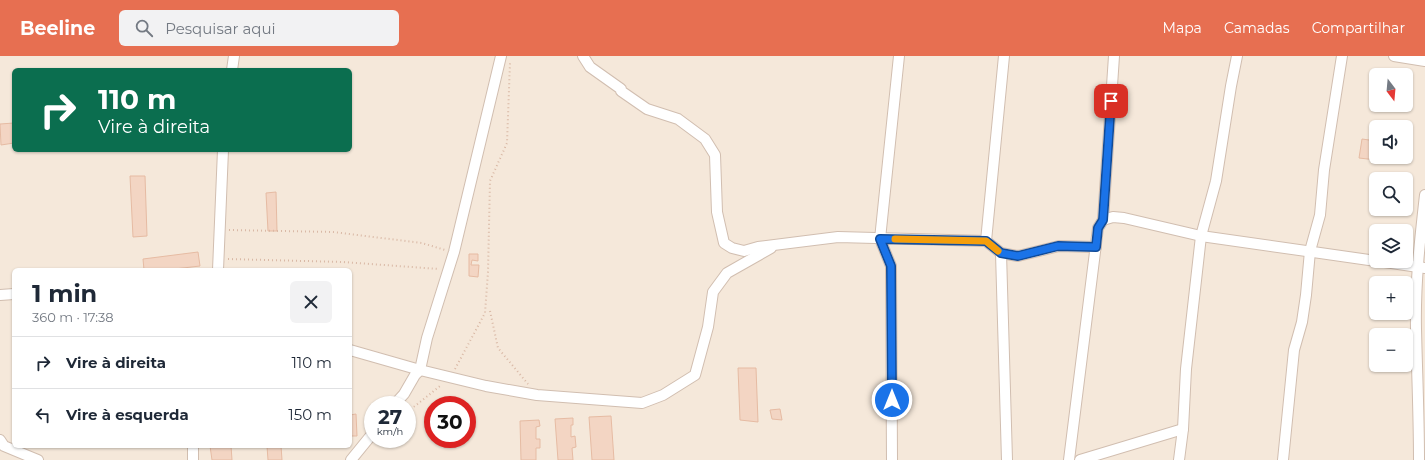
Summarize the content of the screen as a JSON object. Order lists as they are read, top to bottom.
{
  "north": "bottom",
  "page": {
    "header": "Beeline",
    "search": "Pesquisar aqui",
    "nav": ["Mapa", "Camadas", "Compartilhar"],
    "map_buttons": ["+", "−"],
    "turn": ["110 m", "Vire à direita"],
    "heading": ["1 min", "360 m · 17:38"],
    "list": [
      {
        "name": "Vire à direita",
        "value": "110 m"
      },
      {
        "name": "Vire à esquerda",
        "value": "150 m"
      }
    ],
    "speed": "27 km/h",
    "limit": "30"
  }
}
